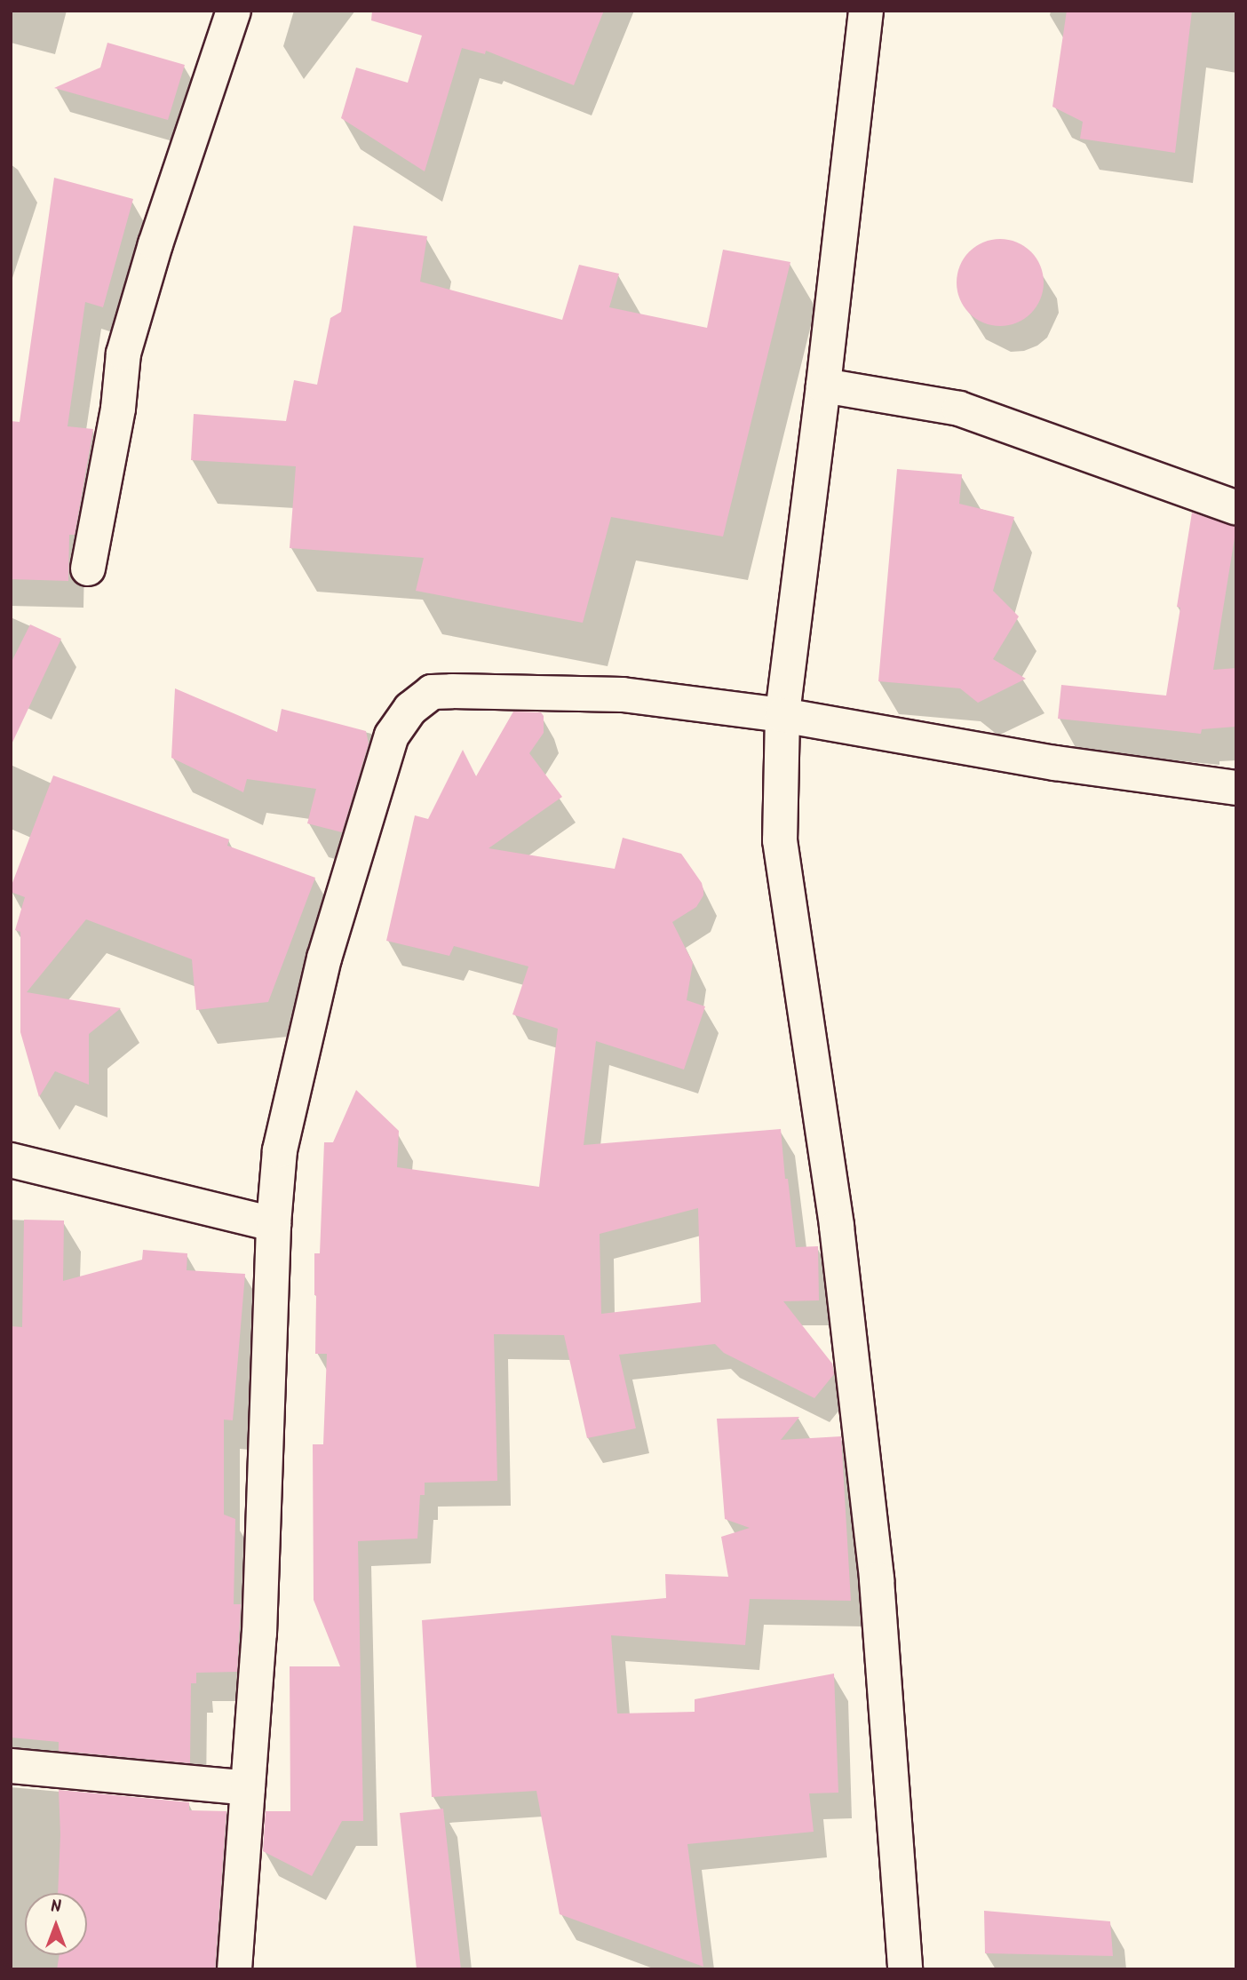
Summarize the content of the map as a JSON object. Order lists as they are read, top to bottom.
{
  "north": "top"
}
